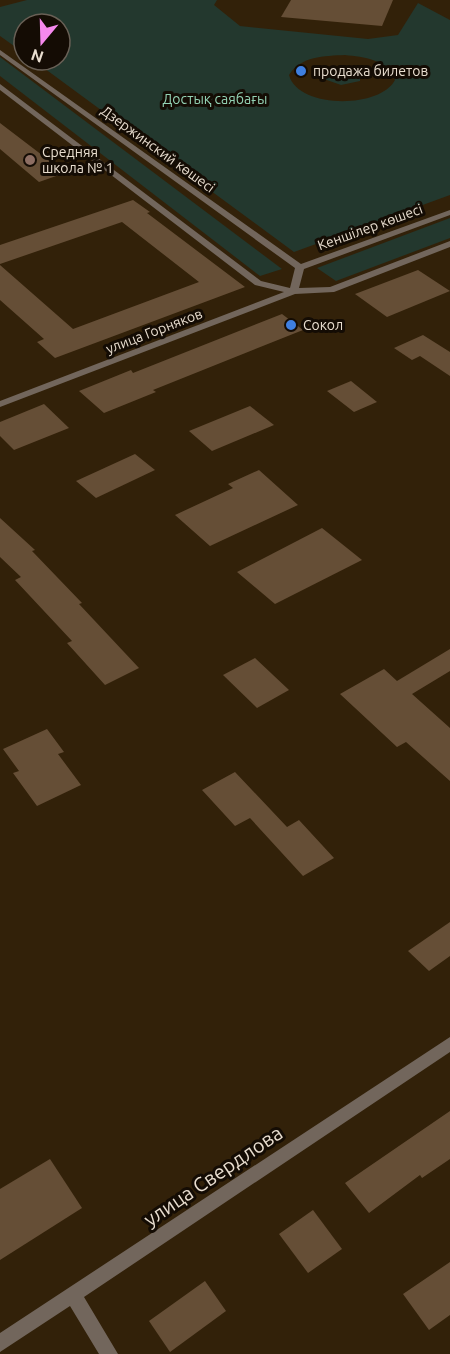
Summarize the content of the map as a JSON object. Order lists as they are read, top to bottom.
{
  "streets": {
    "street": [
      "Дзержинский көшесі",
      "Кеншілер көшесі",
      "улица Горняков",
      "улица Свердлова"
    ]
  },
  "crossings": [
    ["Дзержинский көшесі", "Кеншілер көшесі"]
  ],
  "parks": ["Достық саябағы"],
  "places": ["продажа билетов", "Средняя школа № 1", "Сокол"],
  "north": "bottom"
}
